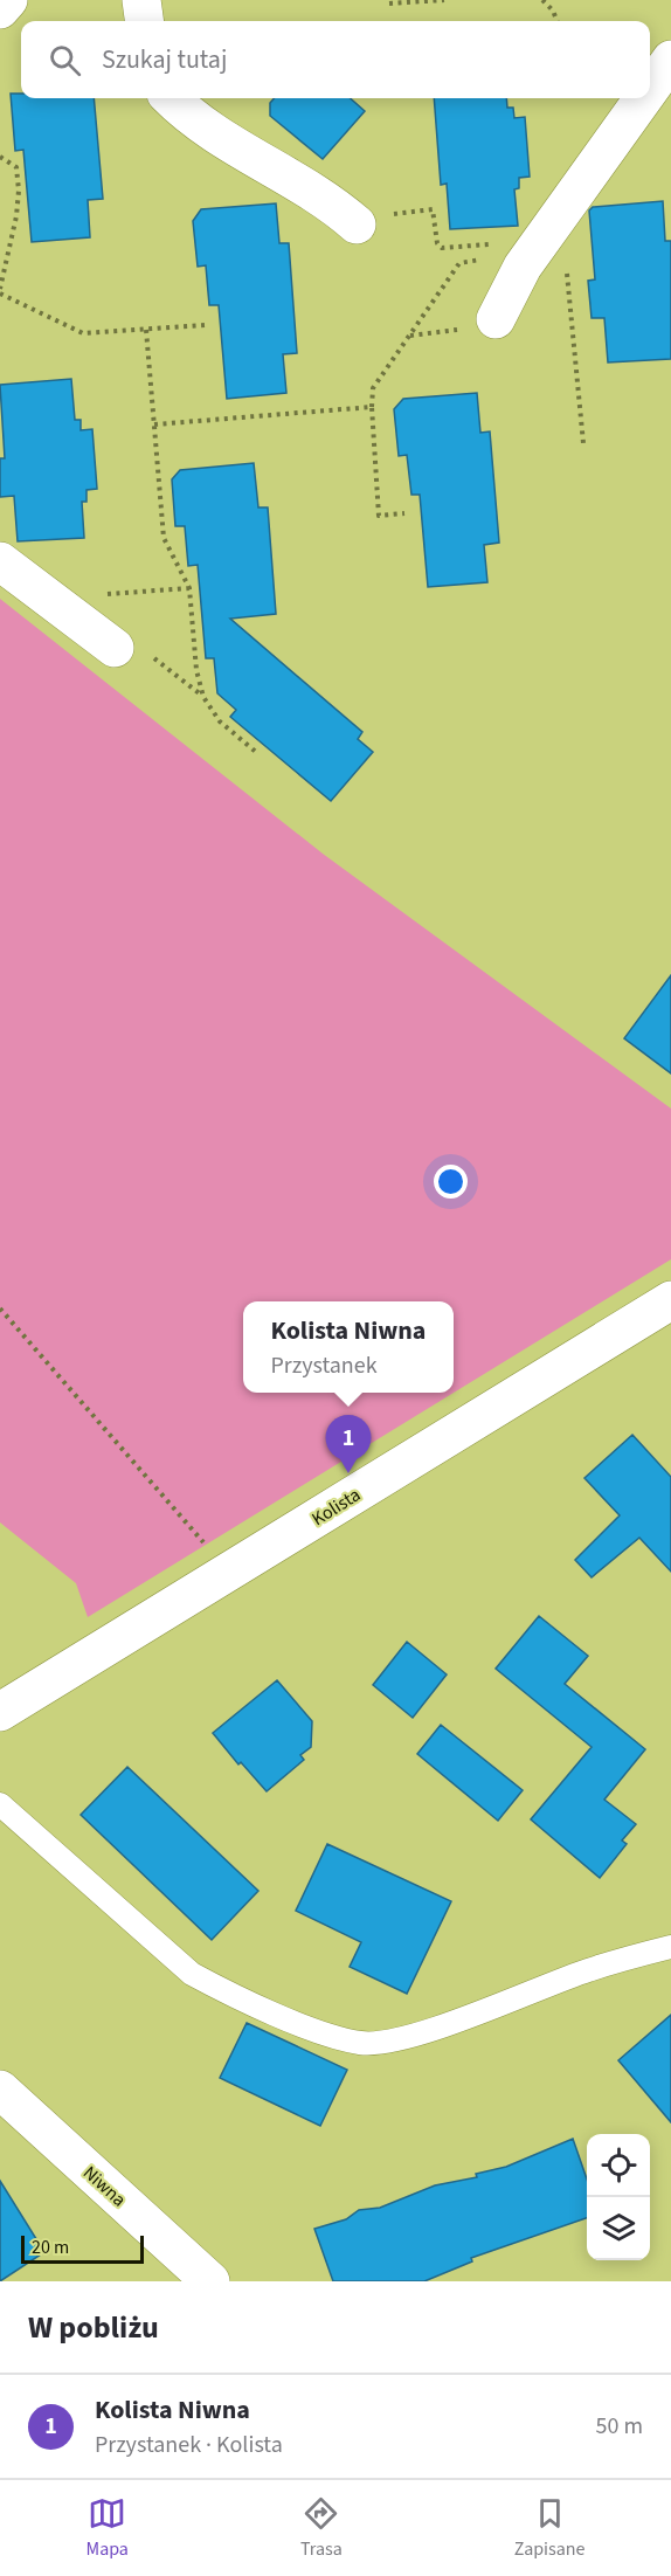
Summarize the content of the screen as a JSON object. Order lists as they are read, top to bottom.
{
  "streets": {
    "street": ["Kolista", "Niwna"]
  },
  "scale_bar": "20 m",
  "page": {
    "search": "Szukaj tutaj",
    "popup": ["Kolista Niwna", "Przystanek"],
    "pins": "1",
    "scale": "20 m",
    "heading": "W pobliżu",
    "list": [
      {
        "mark": "1",
        "name": "Kolista Niwna",
        "note": "Przystanek · Kolista",
        "value": "50 m"
      }
    ],
    "nav": ["Mapa", "Trasa", "Zapisane"]
  }
}
